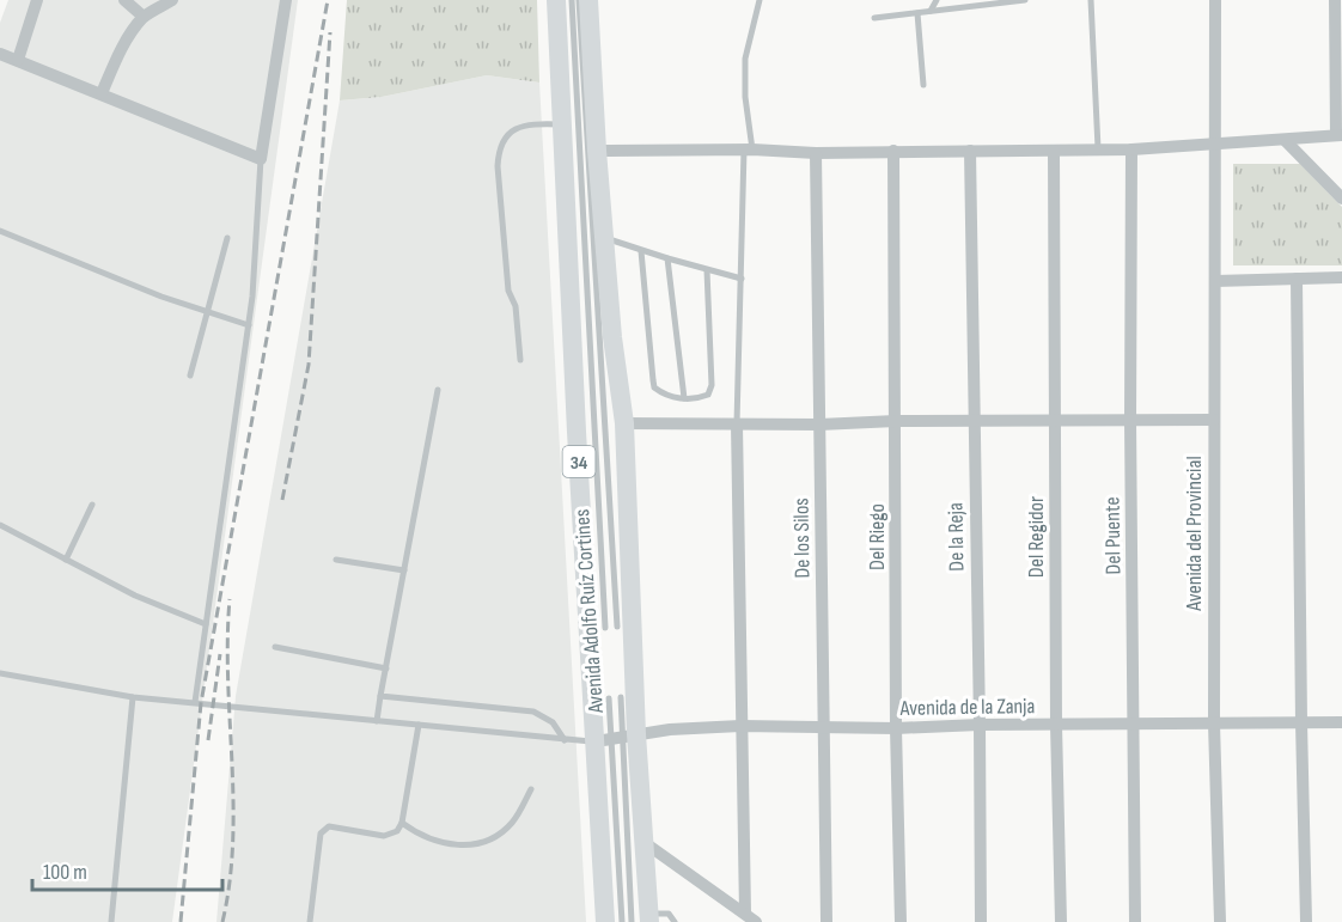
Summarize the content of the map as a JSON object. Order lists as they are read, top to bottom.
{
  "streets": {
    "main road": ["34", "Avenida Adolfo Ruíz Cortines"],
    "street": [
      "Avenida del Provincial",
      "Del Puente",
      "Del Riego",
      "De la Reja",
      "Del Regidor",
      "De los Silos",
      "Avenida de la Zanja"
    ]
  },
  "crossings": [
    ["Avenida del Provincial", "Avenida de la Zanja"],
    ["Del Puente", "Avenida de la Zanja"],
    ["Del Riego", "Avenida de la Zanja"],
    ["De la Reja", "Avenida de la Zanja"],
    ["Del Regidor", "Avenida de la Zanja"],
    ["De los Silos", "Avenida de la Zanja"],
    ["Avenida Adolfo Ruíz Cortines", "Avenida de la Zanja"]
  ],
  "scale_bar": "100 m"
}
